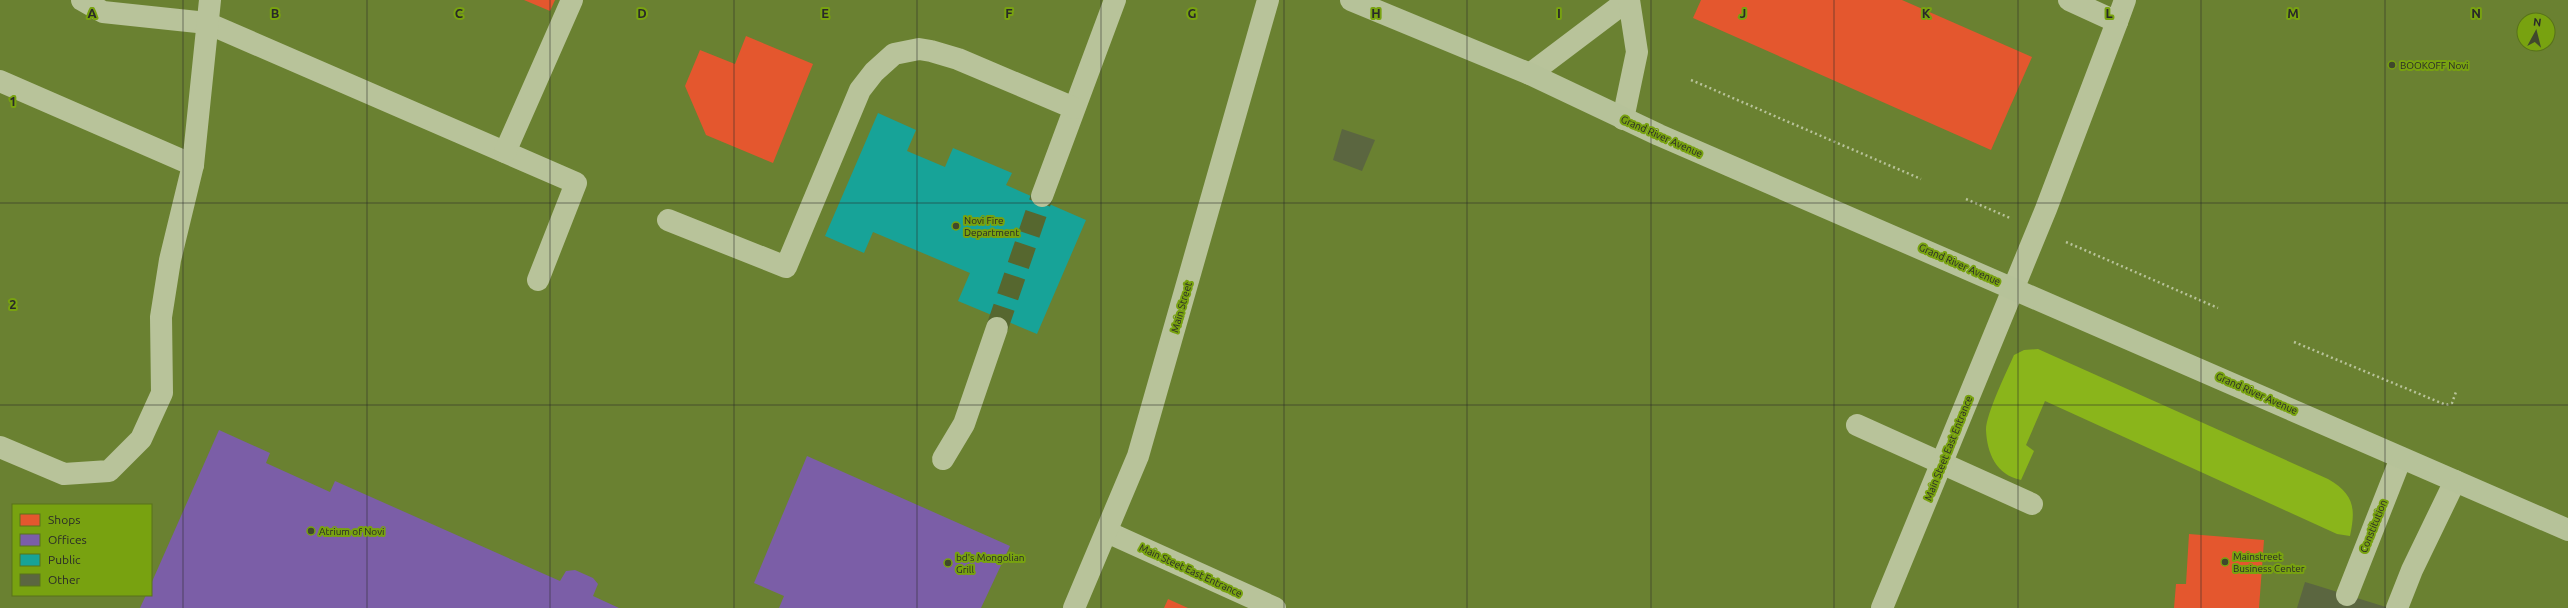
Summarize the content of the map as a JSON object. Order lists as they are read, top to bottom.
{
  "streets": {
    "main road": ["Grand River Avenue"],
    "street": ["Main Street", "Main Steet East Entrance", "Constitution"]
  },
  "crossings": [
    ["Grand River Avenue", "Main Steet East Entrance"],
    ["Grand River Avenue", "Constitution"],
    ["Main Street", "Main Steet East Entrance"]
  ],
  "places": [
    "BOOKOFF Novi",
    "Novi Fire Department",
    "Atrium of Novi",
    "Mainstreet Business Center",
    "bd's Mongolian Grill"
  ],
  "legend": [
    "Shops",
    "Offices",
    "Public",
    "Other"
  ],
  "north": "top",
  "grid": {
    "columns": [
      "A",
      "B",
      "C",
      "D",
      "E",
      "F",
      "G",
      "H",
      "I",
      "J",
      "K",
      "L",
      "M",
      "N"
    ],
    "rows": ["1", "2"]
  }
}
